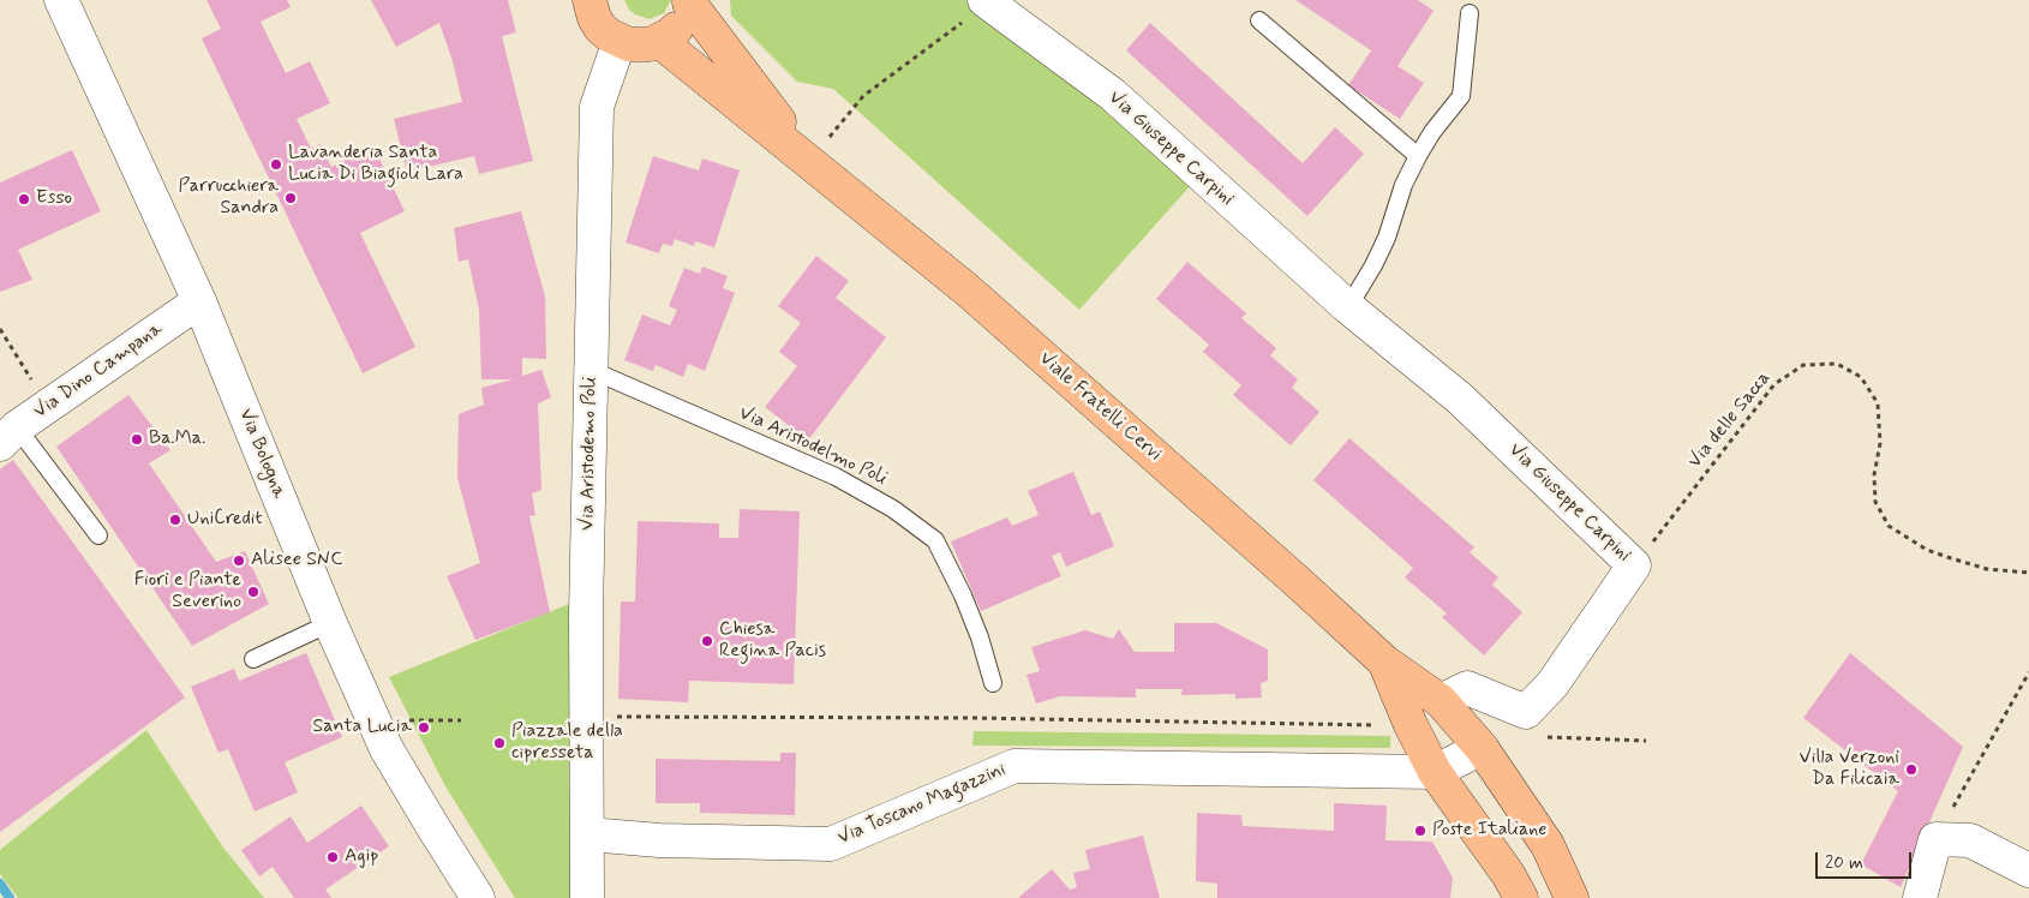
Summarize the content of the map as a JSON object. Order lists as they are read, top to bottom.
{
  "streets": {
    "main road": ["Viale Fratelli Cervi"],
    "street": [
      "Via Giuseppe Carpini",
      "Via Dino Campana",
      "Via Bologna",
      "Via Aristodemo Poli",
      "Via Toscano Magazzini"
    ],
    "lane": ["Via Aristodelmo Poli"],
    "path": ["Via delle Sacca"]
  },
  "crossings": [
    ["Via Giuseppe Carpini", "Via delle Sacca"],
    ["Via Dino Campana", "Via Bologna"],
    ["Viale Fratelli Cervi", "Via Toscano Magazzini"],
    ["Via Aristodelmo Poli", "Via Aristodemo Poli"],
    ["Via Aristodemo Poli", "Via Toscano Magazzini"]
  ],
  "places": [
    "Lavanderia Santa Lucia Di Biagioli Lara",
    "Parrucchiera Sandra",
    "Esso",
    "Ba.Ma.",
    "UniCredit",
    "Alisee SNC",
    "Fiori e Piante Severino",
    "Chiesa Regina Pacis",
    "Santa Lucia",
    "Piazzale della cipresseta",
    "Villa Verzoni Da Filicaia",
    "Poste Italiane",
    "Agip"
  ],
  "scale_bar": "20 m"
}
